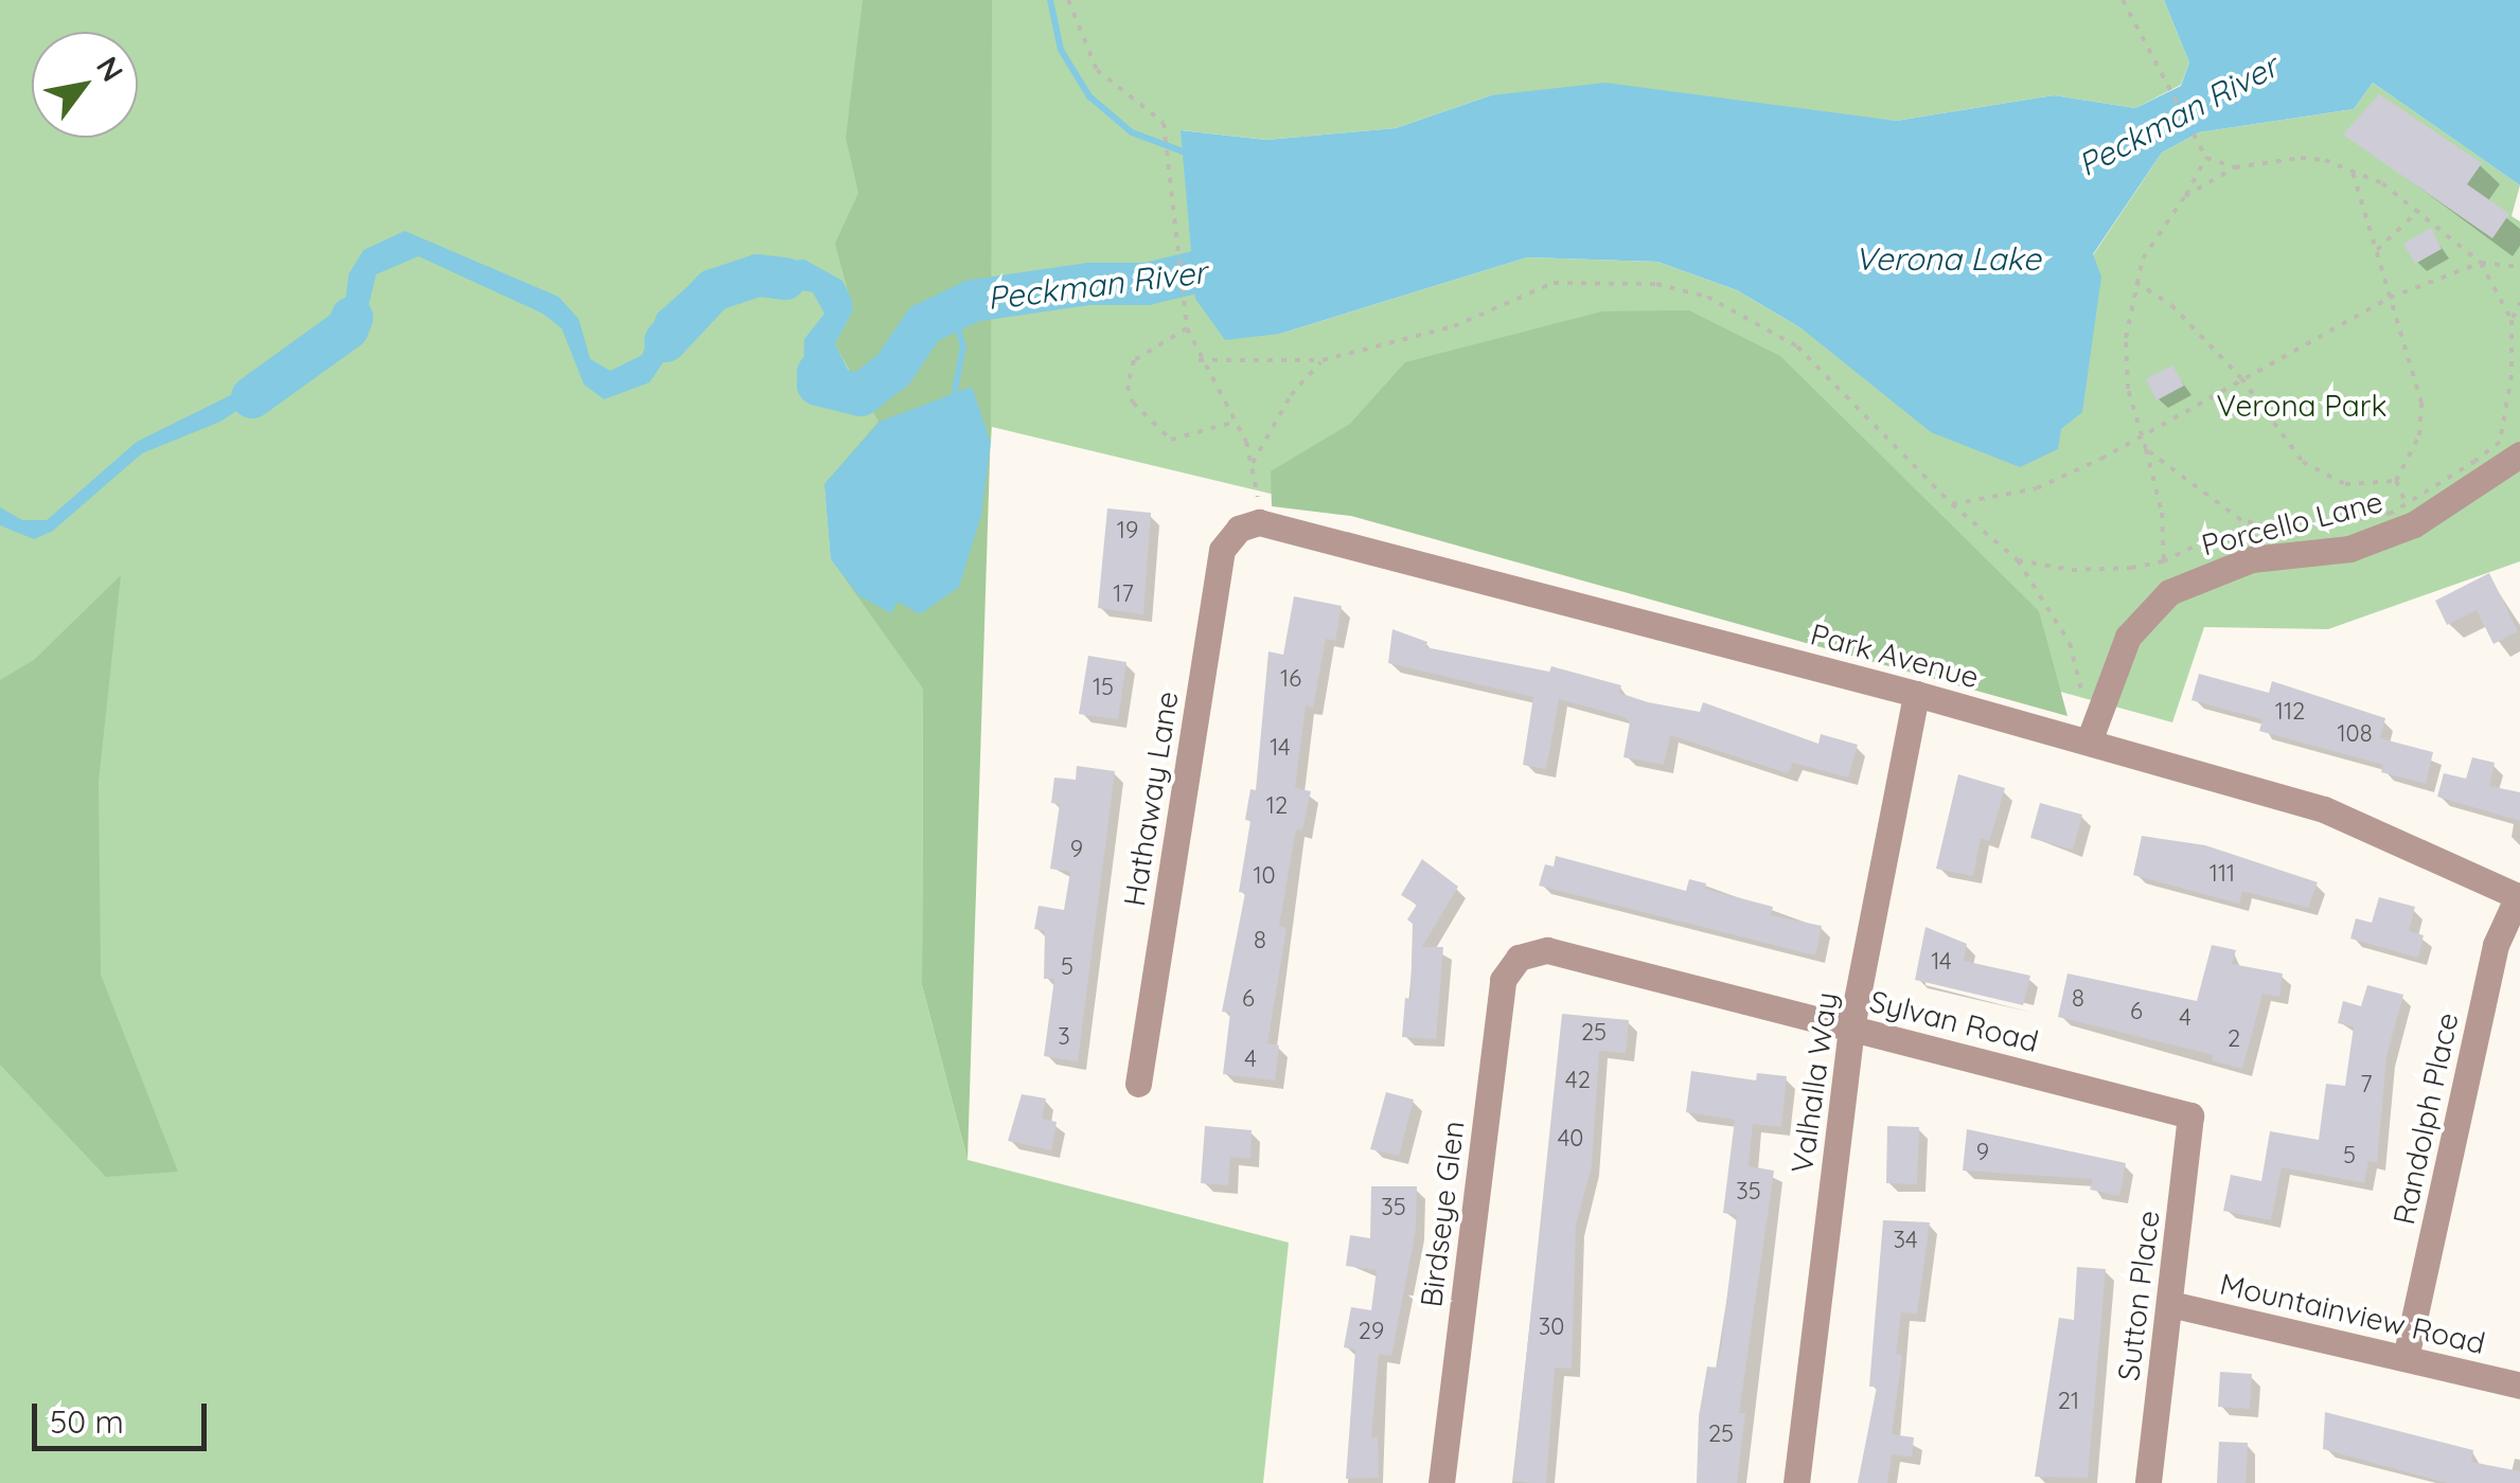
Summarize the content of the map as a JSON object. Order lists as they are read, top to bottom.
{
  "streets": {
    "street": [
      "Porcello Lane",
      "Park Avenue",
      "Hathaway Lane",
      "Sylvan Road",
      "Valhalla Way",
      "Randolph Place",
      "Birdseye Glen",
      "Sutton Place",
      "Mountainview Road"
    ]
  },
  "crossings": [
    ["Porcello Lane", "Park Avenue"],
    ["Park Avenue", "Hathaway Lane"],
    ["Park Avenue", "Valhalla Way"],
    ["Park Avenue", "Randolph Place"],
    ["Sylvan Road", "Valhalla Way"],
    ["Sylvan Road", "Birdseye Glen"],
    ["Sylvan Road", "Sutton Place"],
    ["Randolph Place", "Mountainview Road"],
    ["Sutton Place", "Mountainview Road"]
  ],
  "water": ["Peckman River", "Verona Lake"],
  "parks": ["Verona Park"],
  "house_numbers": [
    "19",
    "17",
    "16",
    "15",
    "112",
    "108",
    "14",
    "12",
    "9",
    "111",
    "10",
    "8",
    "14",
    "5",
    "6",
    "8",
    "6",
    "4",
    "25",
    "3",
    "2",
    "4",
    "42",
    "7",
    "40",
    "9",
    "5",
    "35",
    "35",
    "34",
    "30",
    "29",
    "21",
    "25"
  ],
  "scale_bar": "50 m",
  "north": "top right"
}
